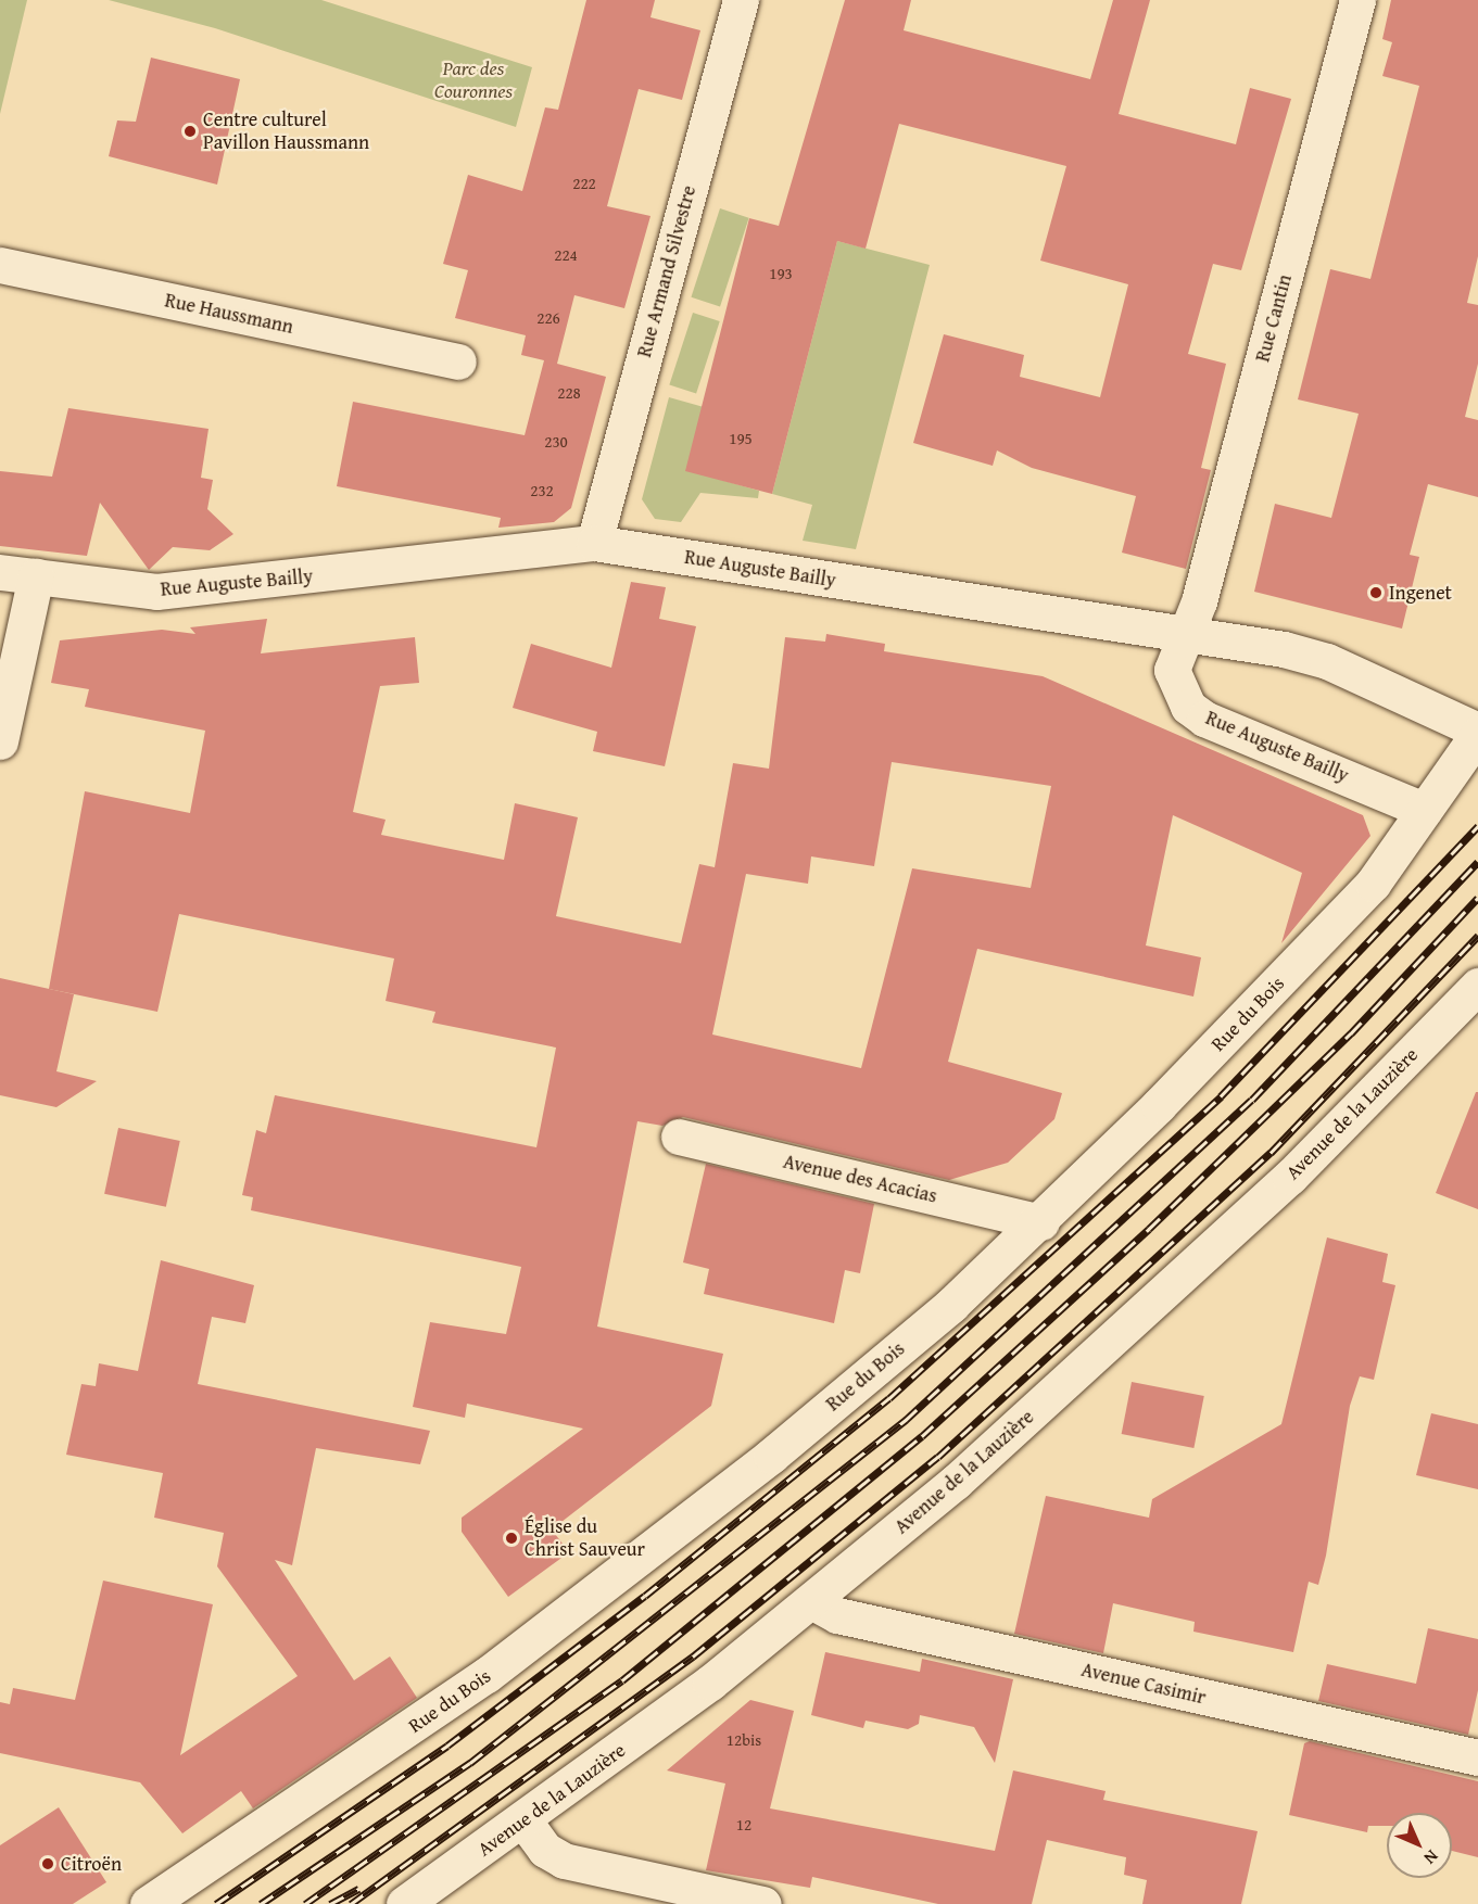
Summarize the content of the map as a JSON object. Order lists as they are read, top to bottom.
{
  "streets": {
    "street": [
      "Rue Armand Silvestre",
      "Rue Haussmann",
      "Rue Cantin",
      "Rue Auguste Bailly",
      "Rue du Bois",
      "Avenue de la Lauzière",
      "Avenue des Acacias",
      "Avenue Casimir"
    ]
  },
  "crossings": [
    ["Rue Armand Silvestre", "Rue Auguste Bailly"],
    ["Rue Cantin", "Rue Auguste Bailly"],
    ["Rue Auguste Bailly", "Rue du Bois"],
    ["Rue du Bois", "Avenue des Acacias"],
    ["Avenue de la Lauzière", "Avenue Casimir"]
  ],
  "parks": ["Parc des Couronnes"],
  "places": [
    "Centre culturel Pavillon Haussmann",
    "Ingenet",
    "Église du Christ Sauveur",
    "Citroën"
  ],
  "house_numbers": [
    "222",
    "224",
    "193",
    "226",
    "228",
    "195",
    "230",
    "232",
    "12bis",
    "12"
  ],
  "north": "bottom right"
}
